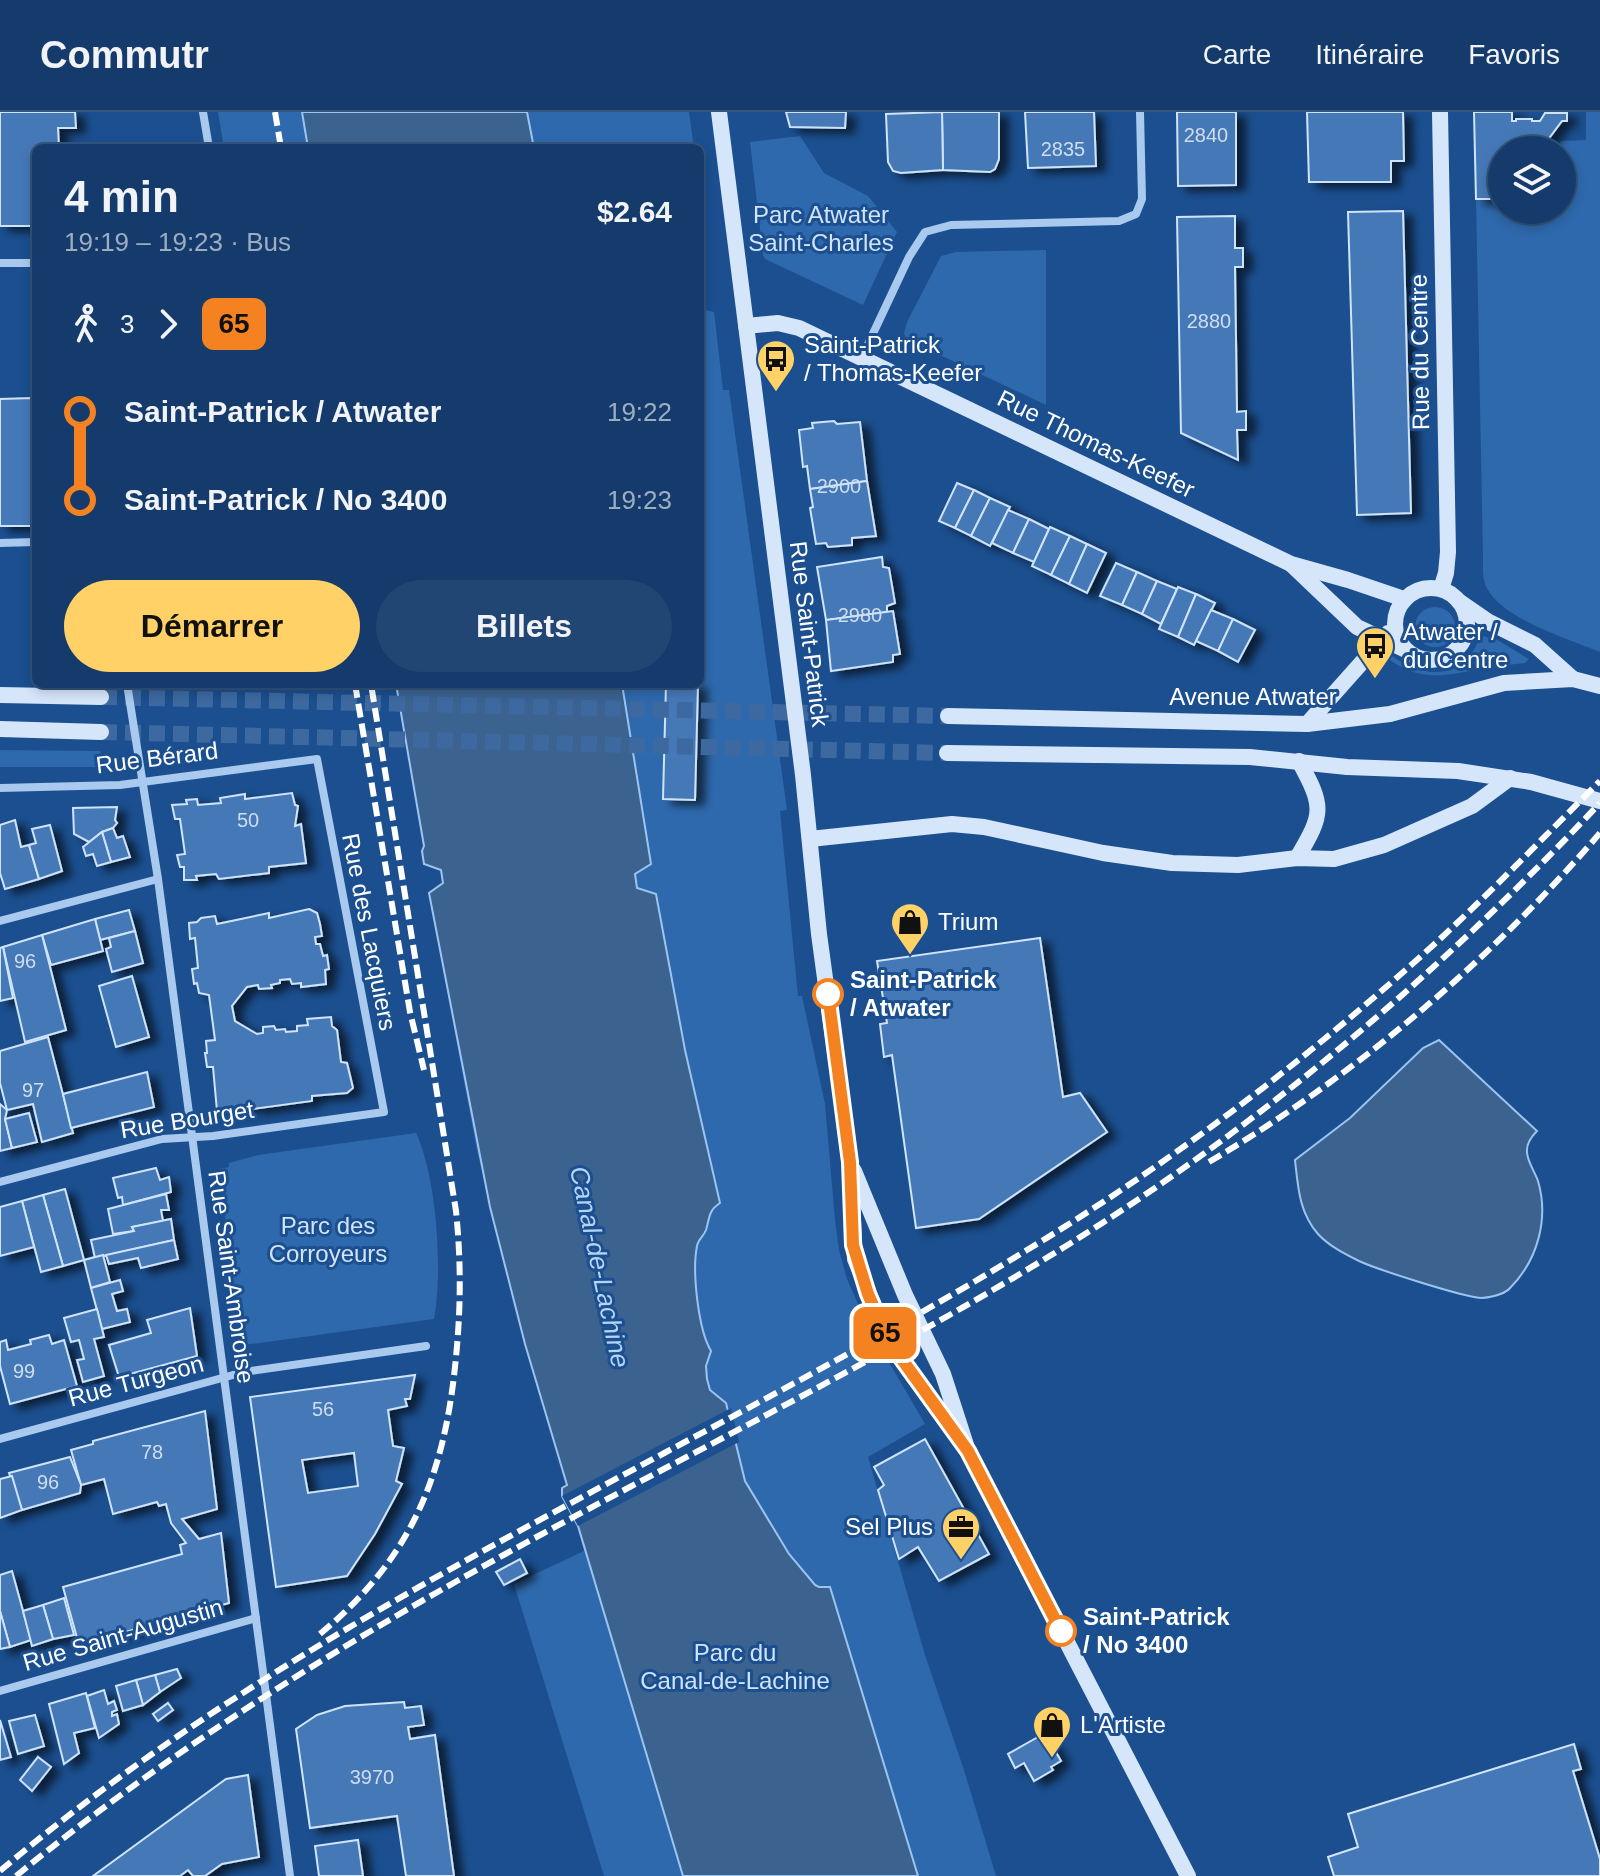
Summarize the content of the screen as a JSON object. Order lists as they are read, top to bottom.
{
  "streets": {
    "main road": [
      "Rue du Centre",
      "Rue Thomas-Keefer",
      "Rue Saint-Patrick",
      "Avenue Atwater"
    ],
    "street": [
      "Rue Bérard",
      "Rue des Lacquiers",
      "Rue Bourget",
      "Rue Saint-Ambroise",
      "Rue Turgeon",
      "Rue Saint-Augustin"
    ]
  },
  "crossings": [
    ["Rue du Centre", "Rue Thomas-Keefer"],
    ["Rue Thomas-Keefer", "Rue Saint-Patrick"],
    ["Rue Bérard", "Rue des Lacquiers"],
    ["Rue Bérard", "Rue Saint-Ambroise"],
    ["Rue des Lacquiers", "Rue Bourget"],
    ["Rue Bourget", "Rue Saint-Ambroise"],
    ["Rue Saint-Ambroise", "Rue Turgeon"],
    ["Rue Saint-Ambroise", "Rue Saint-Augustin"]
  ],
  "water": ["Canal-de-Lachine"],
  "parks": ["Parc Atwater Saint-Charles", "Parc des Corroyeurs", "Parc du Canal-de-Lachine"],
  "places": {
    "bus stop": ["Saint-Patrick / Thomas-Keefer", "Atwater / du Centre"],
    "shop": ["Trium", "L'Artiste"],
    "other": ["Saint-Patrick / Atwater", "Saint-Patrick / No 3400"],
    "office": ["Sel Plus"]
  },
  "lines": ["bus line 65"],
  "house_numbers": [
    "2840",
    "2835",
    "2880",
    "2900",
    "2980",
    "50",
    "96",
    "97",
    "99",
    "56",
    "78",
    "96",
    "3970"
  ],
  "page": {
    "header": "Commutr",
    "nav": ["Carte", "Itinéraire", "Favoris"],
    "on_map": "65",
    "heading": ["4 min", "19:19 – 19:23 · Bus", "$2.64"],
    "legs": ["3", "65"],
    "list": [
      {
        "name": "Saint-Patrick / Atwater",
        "value": "19:22"
      },
      {
        "name": "Saint-Patrick / No 3400",
        "value": "19:23"
      }
    ],
    "buttons": ["Démarrer", "Billets"]
  }
}
